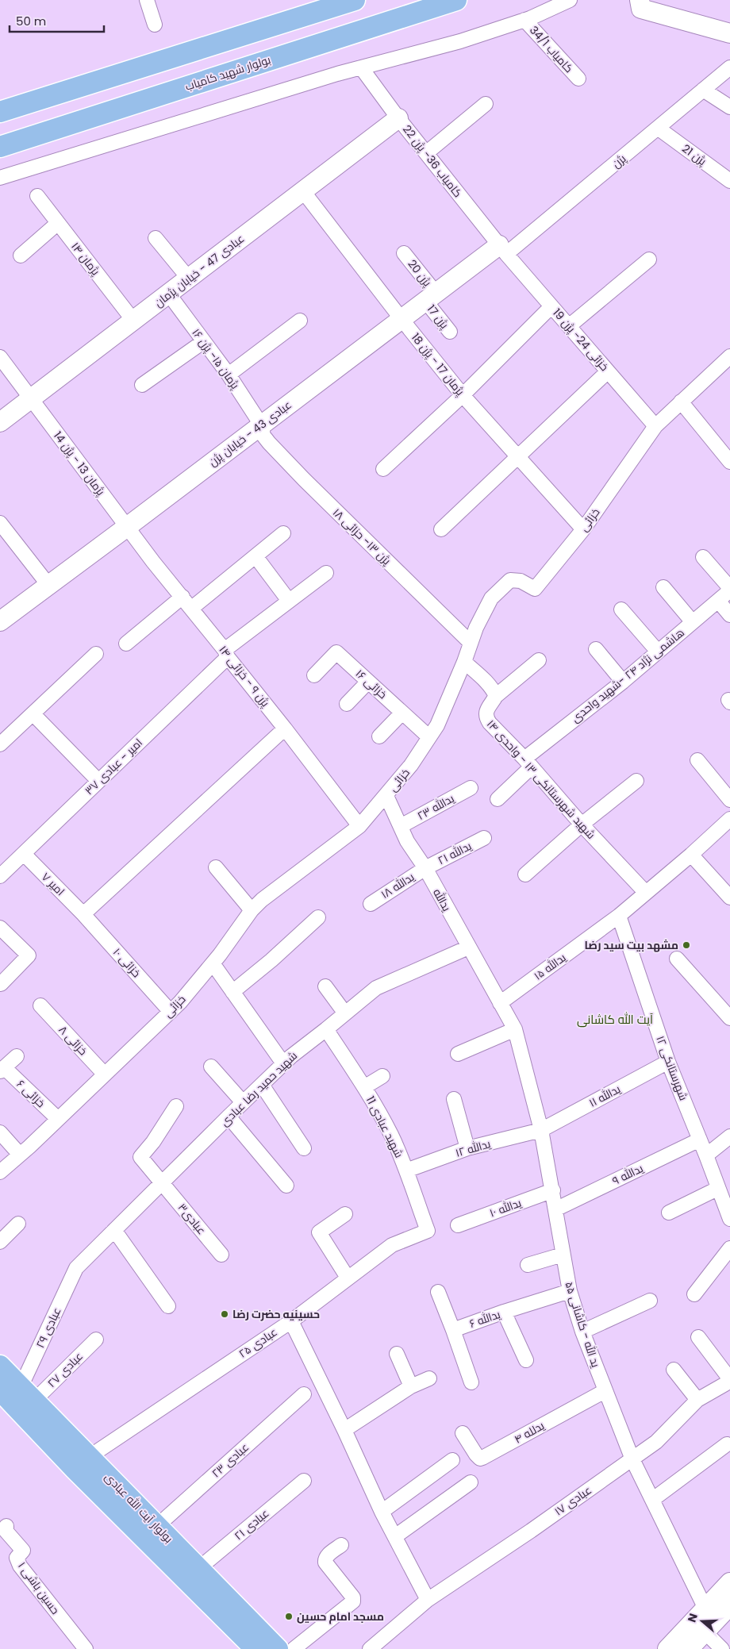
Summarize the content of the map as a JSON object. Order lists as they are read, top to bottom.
{
  "streets": {
    "main road": ["بولوار شهید کامیاب", "بولوار آیت الله عبادی"],
    "street": [
      "کامیاب 34/1",
      "پژن 21",
      "کامیاب 36- پژن 22",
      "پژن",
      "پژمان ۱۴",
      "عبادی 47 - خیابان پژمان",
      "پژن 20",
      "پژن 17",
      "خزائی 24- پژن 19",
      "پژمان ۱۵- پژن ۱۶",
      "پژمان 17 - پژن 18",
      "عبادی 43 - خیابان پژن",
      "پژمان 13 - پژن 14",
      "خزائی",
      "پژن ۱۳- حزائی ۱۸",
      "هاشمی نژاد ۲۴ -شهید واحدی",
      "پژن ۹ - خزائی ۱۴",
      "خزائی ۱۶",
      "امیر - عبادی ۳۷",
      "شهید شهرستانکی ۱۳ - واحدی ۱۴",
      "یدالله ۲۳",
      "یدالله ۲۱",
      "امیر ۷",
      "یدالله ۱۸",
      "یدالله",
      "خزائی ۱۰",
      "یدالله ۱۵",
      "خزائی ۸",
      "شهرستانکی ۱۲",
      "شهید حمید رضا عبادی",
      "خزائی ۶",
      "یدالله ۱۱",
      "شهید عبادی 11",
      "یدالله ۱۲",
      "یدالله ۹",
      "یدالله ۱۰",
      "عبادی۳",
      "یدالله ۶",
      "ید الله - کاشانی ۵۵",
      "عبادی ۲۹",
      "عبادی ۲۵",
      "عبادی ۲۷",
      "یدلله ۴",
      "عبادی ۲۳",
      "عبادی ۱۷",
      "عبادی ۲۱",
      "حسین باشی ۱"
    ]
  },
  "crossings": [
    ["پژن 21", "پژن"],
    ["کامیاب 36- پژن 22", "پژن"],
    ["کامیاب 36- پژن 22", "عبادی 47 - خیابان پژمان"],
    ["کامیاب 36- پژن 22", "خزائی 24- پژن 19"],
    ["کامیاب 36- پژن 22", "عبادی 43 - خیابان پژن"],
    ["پژن", "خزائی 24- پژن 19"],
    ["پژن", "عبادی 43 - خیابان پژن"],
    ["پژمان ۱۴", "عبادی 47 - خیابان پژمان"],
    ["عبادی 47 - خیابان پژمان", "پژمان ۱۵- پژن ۱۶"],
    ["عبادی 47 - خیابان پژمان", "پژمان 17 - پژن 18"],
    ["عبادی 47 - خیابان پژمان", "پژمان 13 - پژن 14"],
    ["پژن 20", "پژن 17"],
    ["پژن 20", "عبادی 43 - خیابان پژن"],
    ["پژن 17", "عبادی 43 - خیابان پژن"],
    ["خزائی 24- پژن 19", "عبادی 43 - خیابان پژن"],
    ["خزائی 24- پژن 19", "خزائی"],
    ["پژمان ۱۵- پژن ۱۶", "عبادی 43 - خیابان پژن"],
    ["پژمان ۱۵- پژن ۱۶", "پژن ۱۳- حزائی ۱۸"],
    ["پژمان 17 - پژن 18", "عبادی 43 - خیابان پژن"],
    ["پژمان 17 - پژن 18", "خزائی"],
    ["عبادی 43 - خیابان پژن", "پژمان 13 - پژن 14"],
    ["عبادی 43 - خیابان پژن", "پژن ۱۳- حزائی ۱۸"],
    ["عبادی 43 - خیابان پژن", "پژن ۹ - خزائی ۱۴"],
    ["پژمان 13 - پژن 14", "پژن ۹ - خزائی ۱۴"],
    ["خزائی", "پژن ۱۳- حزائی ۱۸"],
    ["خزائی", "پژن ۹ - خزائی ۱۴"],
    ["خزائی", "خزائی ۱۶"],
    ["خزائی", "یدالله"],
    ["خزائی", "خزائی ۱۰"],
    ["خزائی", "خزائی ۸"],
    ["خزائی", "خزائی ۶"],
    ["هاشمی نژاد ۲۴ -شهید واحدی", "شهید شهرستانکی ۱۳ - واحدی ۱۴"],
    ["پژن ۹ - خزائی ۱۴", "امیر - عبادی ۳۷"],
    ["امیر - عبادی ۳۷", "امیر ۷"],
    ["شهید شهرستانکی ۱۳ - واحدی ۱۴", "یدالله ۱۵"],
    ["یدالله ۲۳", "یدالله"],
    ["یدالله ۲۱", "یدالله ۱۸"],
    ["یدالله ۲۱", "یدالله"],
    ["امیر ۷", "خزائی ۱۰"],
    ["یدالله ۱۸", "یدالله"],
    ["یدالله", "یدالله ۱۵"],
    ["یدالله", "شهید حمید رضا عبادی"],
    ["یدالله", "ید الله - کاشانی ۵۵"],
    ["یدالله ۱۵", "شهرستانکی ۱۲"],
    ["یدالله ۱۵", "ید الله - کاشانی ۵۵"],
    ["شهرستانکی ۱۲", "یدالله ۱۱"],
    ["شهرستانکی ۱۲", "یدالله ۹"],
    ["شهید حمید رضا عبادی", "شهید عبادی 11"],
    ["شهید حمید رضا عبادی", "عبادی۳"],
    ["شهید حمید رضا عبادی", "عبادی ۲۹"],
    ["یدالله ۱۱", "یدالله ۱۲"],
    ["یدالله ۱۱", "ید الله - کاشانی ۵۵"],
    ["شهید عبادی 11", "یدالله ۱۲"],
    ["شهید عبادی 11", "عبادی ۲۵"],
    ["یدالله ۱۲", "ید الله - کاشانی ۵۵"],
    ["یدالله ۹", "ید الله - کاشانی ۵۵"],
    ["یدالله ۱۰", "ید الله - کاشانی ۵۵"],
    ["یدالله ۶", "ید الله - کاشانی ۵۵"],
    ["ید الله - کاشانی ۵۵", "یدلله ۴"],
    ["ید الله - کاشانی ۵۵", "عبادی ۱۷"],
    ["عبادی ۲۹", "عبادی ۲۷"],
    ["عبادی ۲۹", "بولوار آیت الله عبادی"],
    ["عبادی ۲۵", "بولوار آیت الله عبادی"],
    ["عبادی ۲۷", "بولوار آیت الله عبادی"],
    ["عبادی ۲۳", "بولوار آیت الله عبادی"],
    ["بولوار آیت الله عبادی", "عبادی ۲۱"]
  ],
  "districts": ["آیت الله کاشانی"],
  "places": ["مشهد بيت سيد رضا", "حسینیه حضرت رضا", "مسجد امام حسین"],
  "scale_bar": "50 m",
  "north": "left"
}
